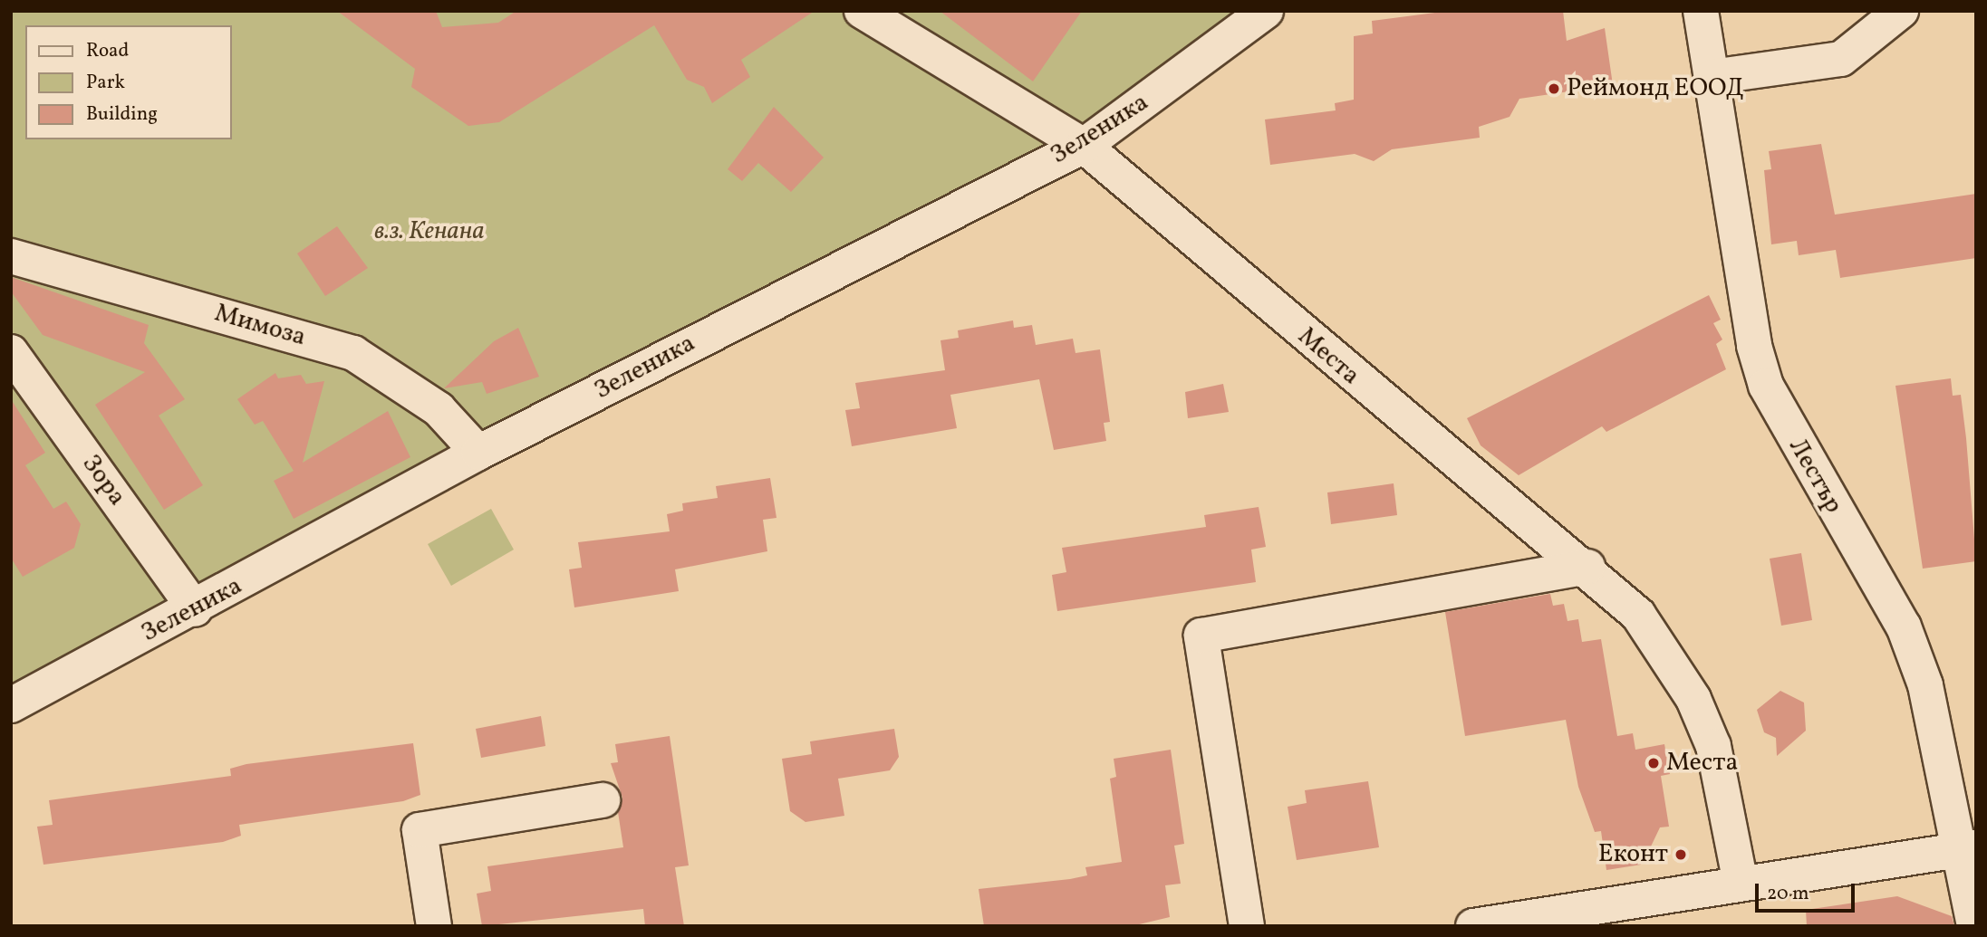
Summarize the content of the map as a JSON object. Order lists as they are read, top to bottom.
{
  "streets": {
    "street": [
      "Зеленика",
      "Мимоза",
      "Места",
      "Лестър",
      "Зора"
    ]
  },
  "crossings": [
    ["Зеленика", "Мимоза"],
    ["Зеленика", "Места"],
    ["Зеленика", "Зора"]
  ],
  "parks": ["в.з. Кенана"],
  "places": ["Реймонд ЕООД", "Места", "Еконт"],
  "legend": ["Road", "Park", "Building"],
  "scale_bar": "20 m"
}
